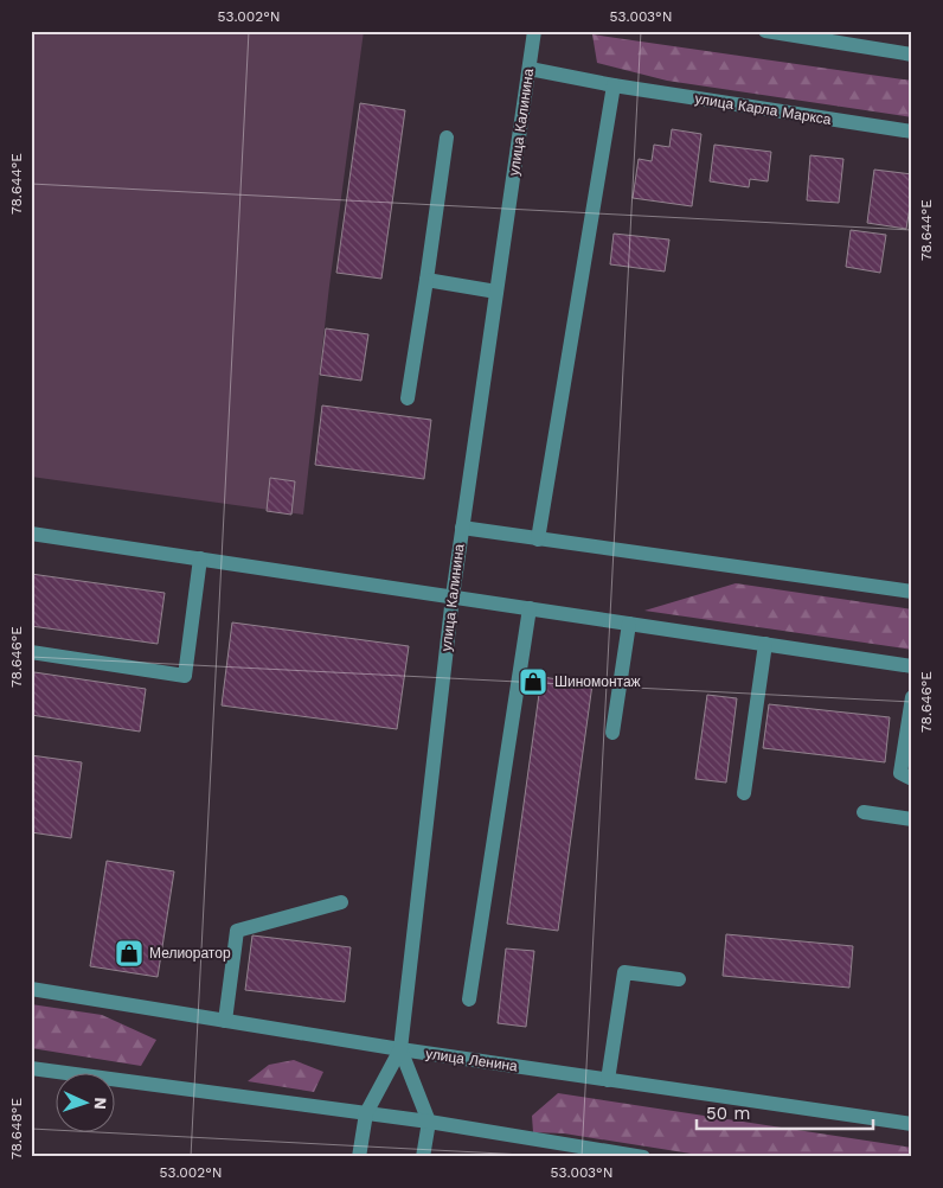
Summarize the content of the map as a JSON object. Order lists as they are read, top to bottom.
{
  "streets": {
    "street": ["улица Карла Маркса", "улица Калинина", "улица Ленина"]
  },
  "crossings": [
    ["улица Карла Маркса", "улица Калинина"],
    ["улица Калинина", "улица Ленина"]
  ],
  "places": {
    "shop": ["Шиномонтаж", "Мелиоратор"]
  },
  "scale_bar": "50 m",
  "north": "right",
  "coordinates": [
    "53.002°N",
    "53.003°N",
    "78.644°E",
    "78.646°E",
    "78.648°E"
  ]
}
